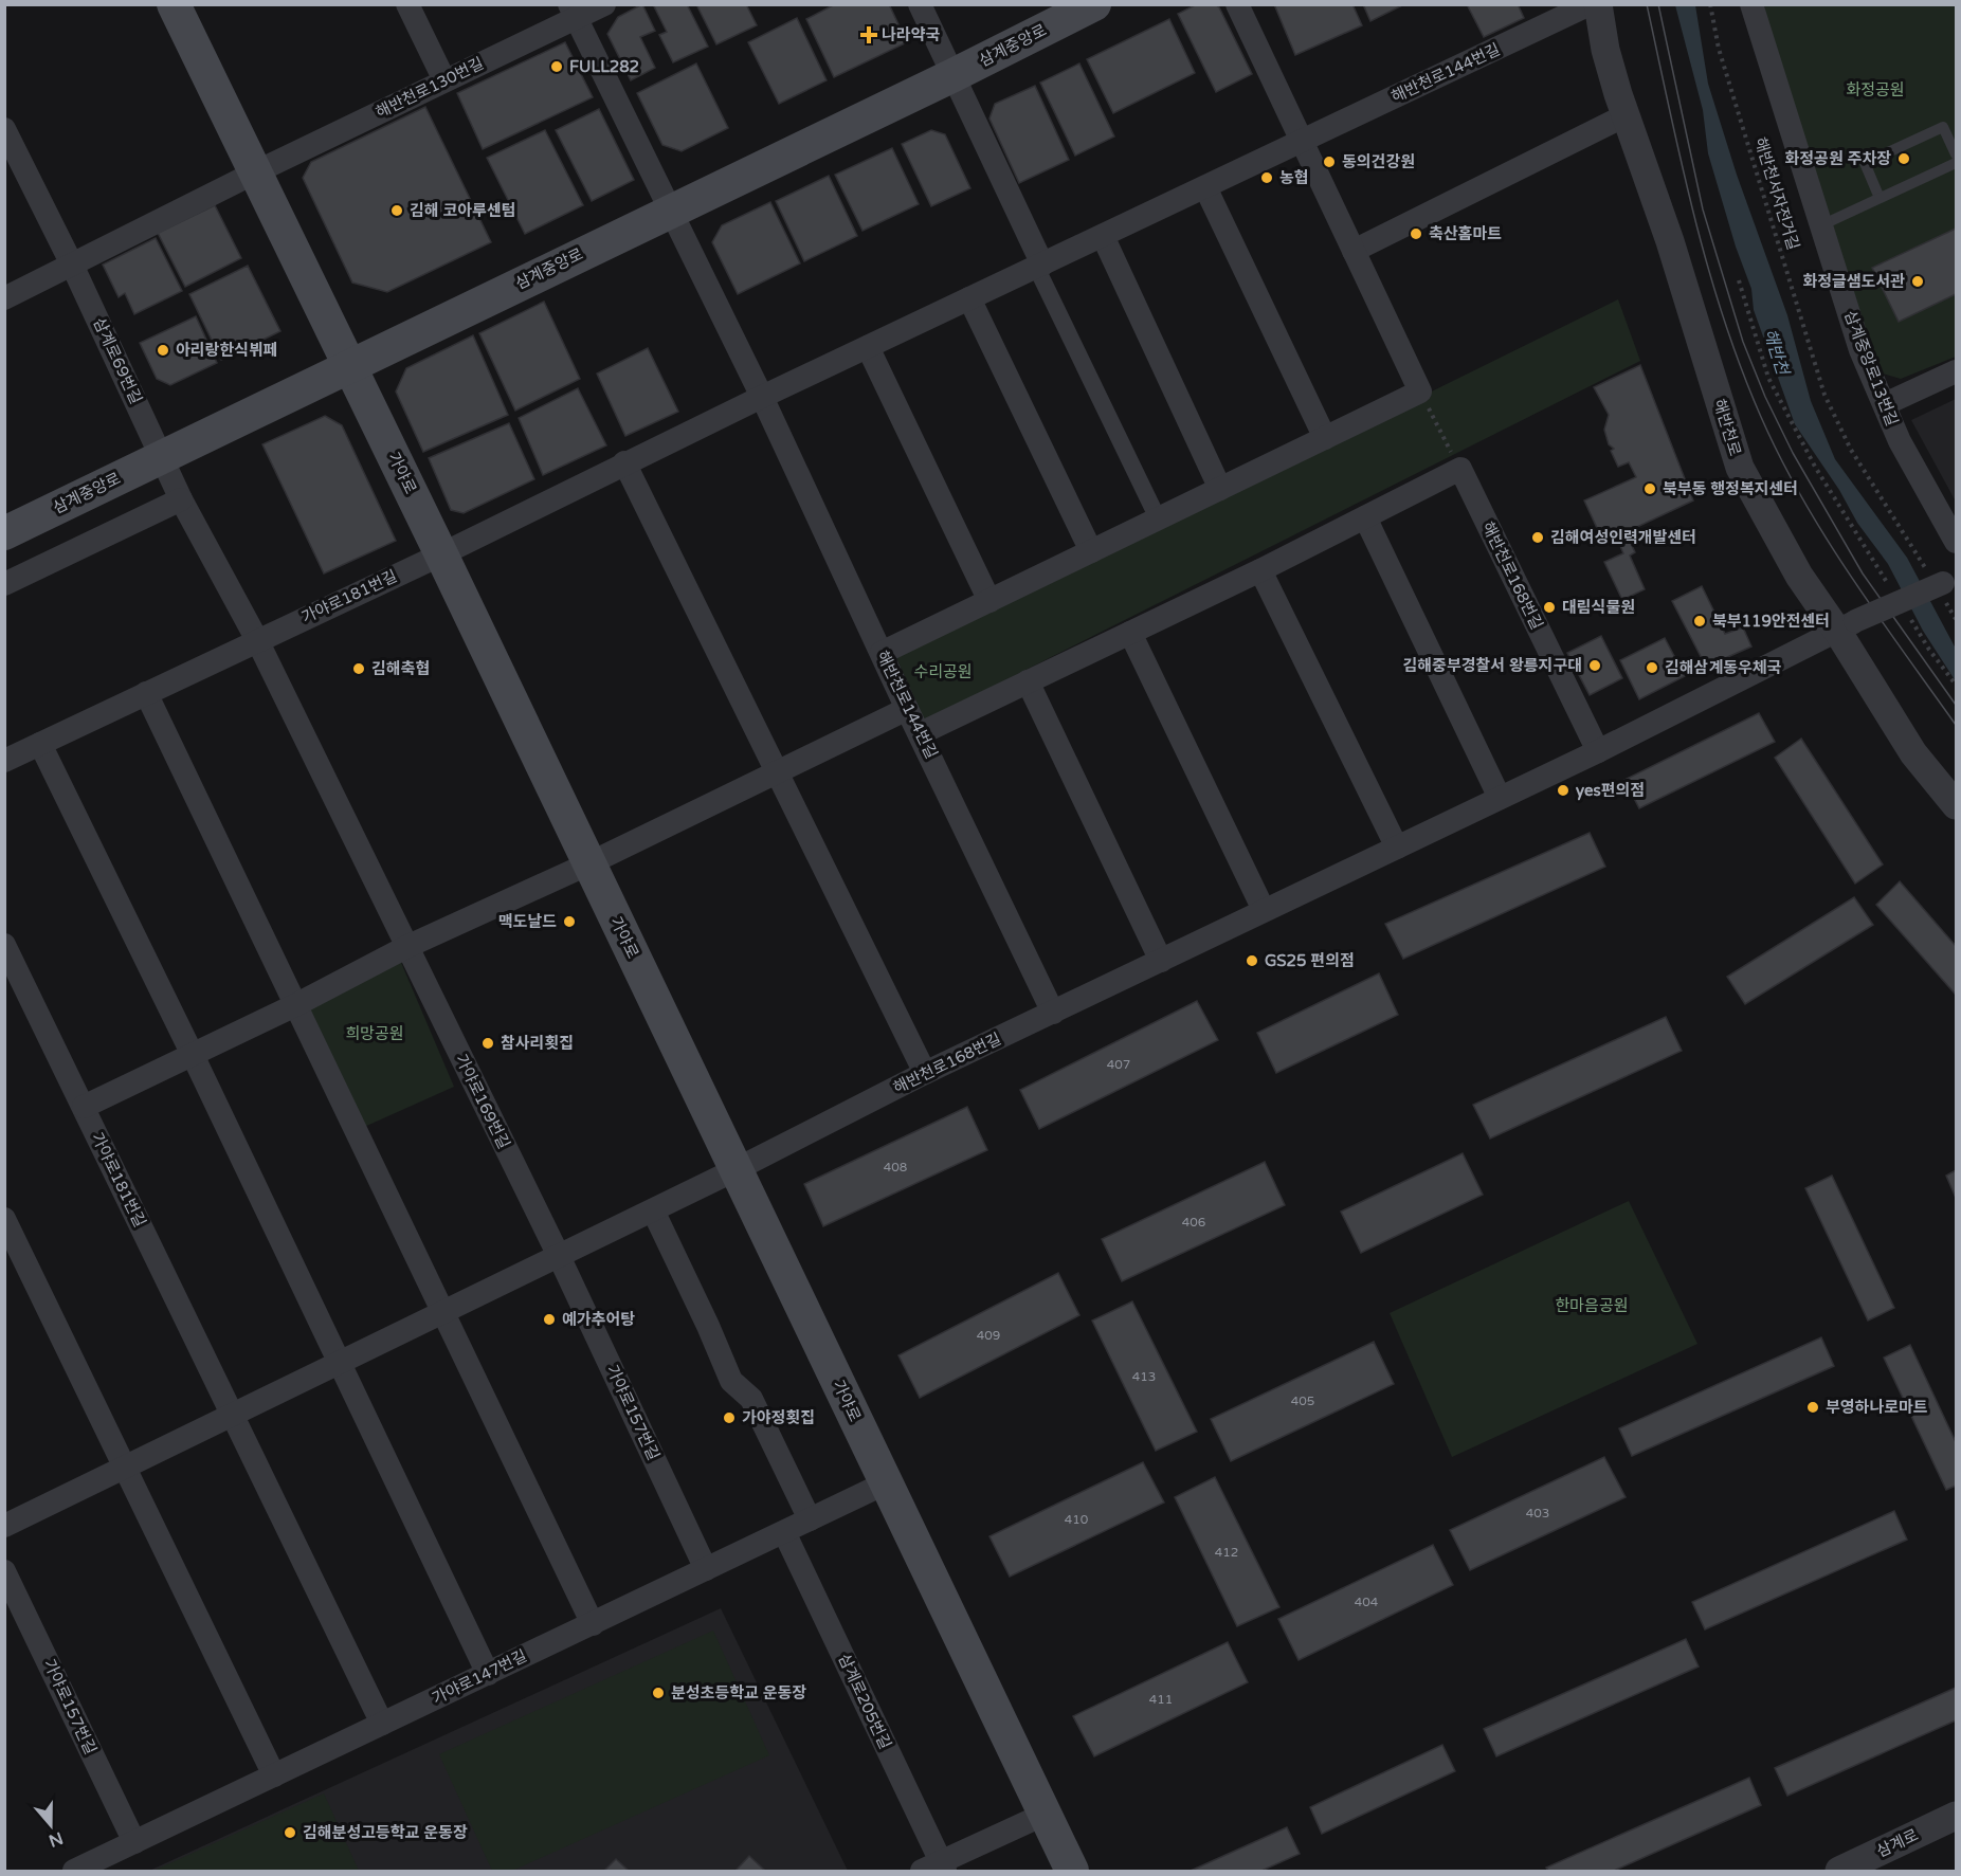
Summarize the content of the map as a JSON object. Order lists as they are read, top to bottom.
{
  "streets": {
    "main road": ["삼계중앙로", "가야로"],
    "street": [
      "해반천로144번길",
      "해반천로130번길",
      "삼계로69번길",
      "삼계중앙로13번길",
      "해반천로",
      "해반천로168번길",
      "가야로181번길",
      "가야로169번길",
      "가야로157번길",
      "가야로147번길",
      "삼계로205번길",
      "삼계로"
    ],
    "path": ["해반천서자전거길"]
  },
  "crossings": [
    ["삼계중앙로", "삼계로69번길"],
    ["삼계중앙로", "가야로"],
    ["해반천로144번길", "가야로"],
    ["해반천로144번길", "해반천로168번길"],
    ["해반천로144번길", "가야로181번길"],
    ["해반천로130번길", "삼계로69번길"],
    ["해반천로130번길", "가야로"],
    ["해반천서자전거길", "해반천로168번길"],
    ["삼계로69번길", "가야로181번길"],
    ["해반천로", "해반천로168번길"],
    ["가야로", "해반천로168번길"],
    ["가야로", "가야로181번길"],
    ["가야로", "가야로147번길"],
    ["가야로169번길", "가야로157번길"],
    ["가야로157번길", "가야로147번길"],
    ["가야로147번길", "삼계로205번길"]
  ],
  "water": ["해반천"],
  "parks": [
    "화정공원",
    "수리공원",
    "희망공원",
    "한마음공원"
  ],
  "places": {
    "health": ["나라약국"],
    "other": [
      "FULL282",
      "화정공원 주차장",
      "동의건강원",
      "농협",
      "김해 코아루센텀",
      "축산홈마트",
      "화정글샘도서관",
      "아리랑한식뷔페",
      "북부동 행정복지센터",
      "김해여성인력개발센터",
      "대림식물원",
      "북부119안전센터",
      "김해중부경찰서 왕릉지구대",
      "김해삼계동우체국",
      "김해축협",
      "yes편의점",
      "맥도날드",
      "GS25 편의점",
      "참사리횟집",
      "예가추어탕",
      "부영하나로마트",
      "가야정횟집",
      "분성초등학교 운동장",
      "김해분성고등학교 운동장"
    ]
  },
  "house_numbers": [
    "407",
    "408",
    "406",
    "409",
    "413",
    "405",
    "403",
    "410",
    "412",
    "404",
    "411"
  ],
  "north": "bottom"
}
